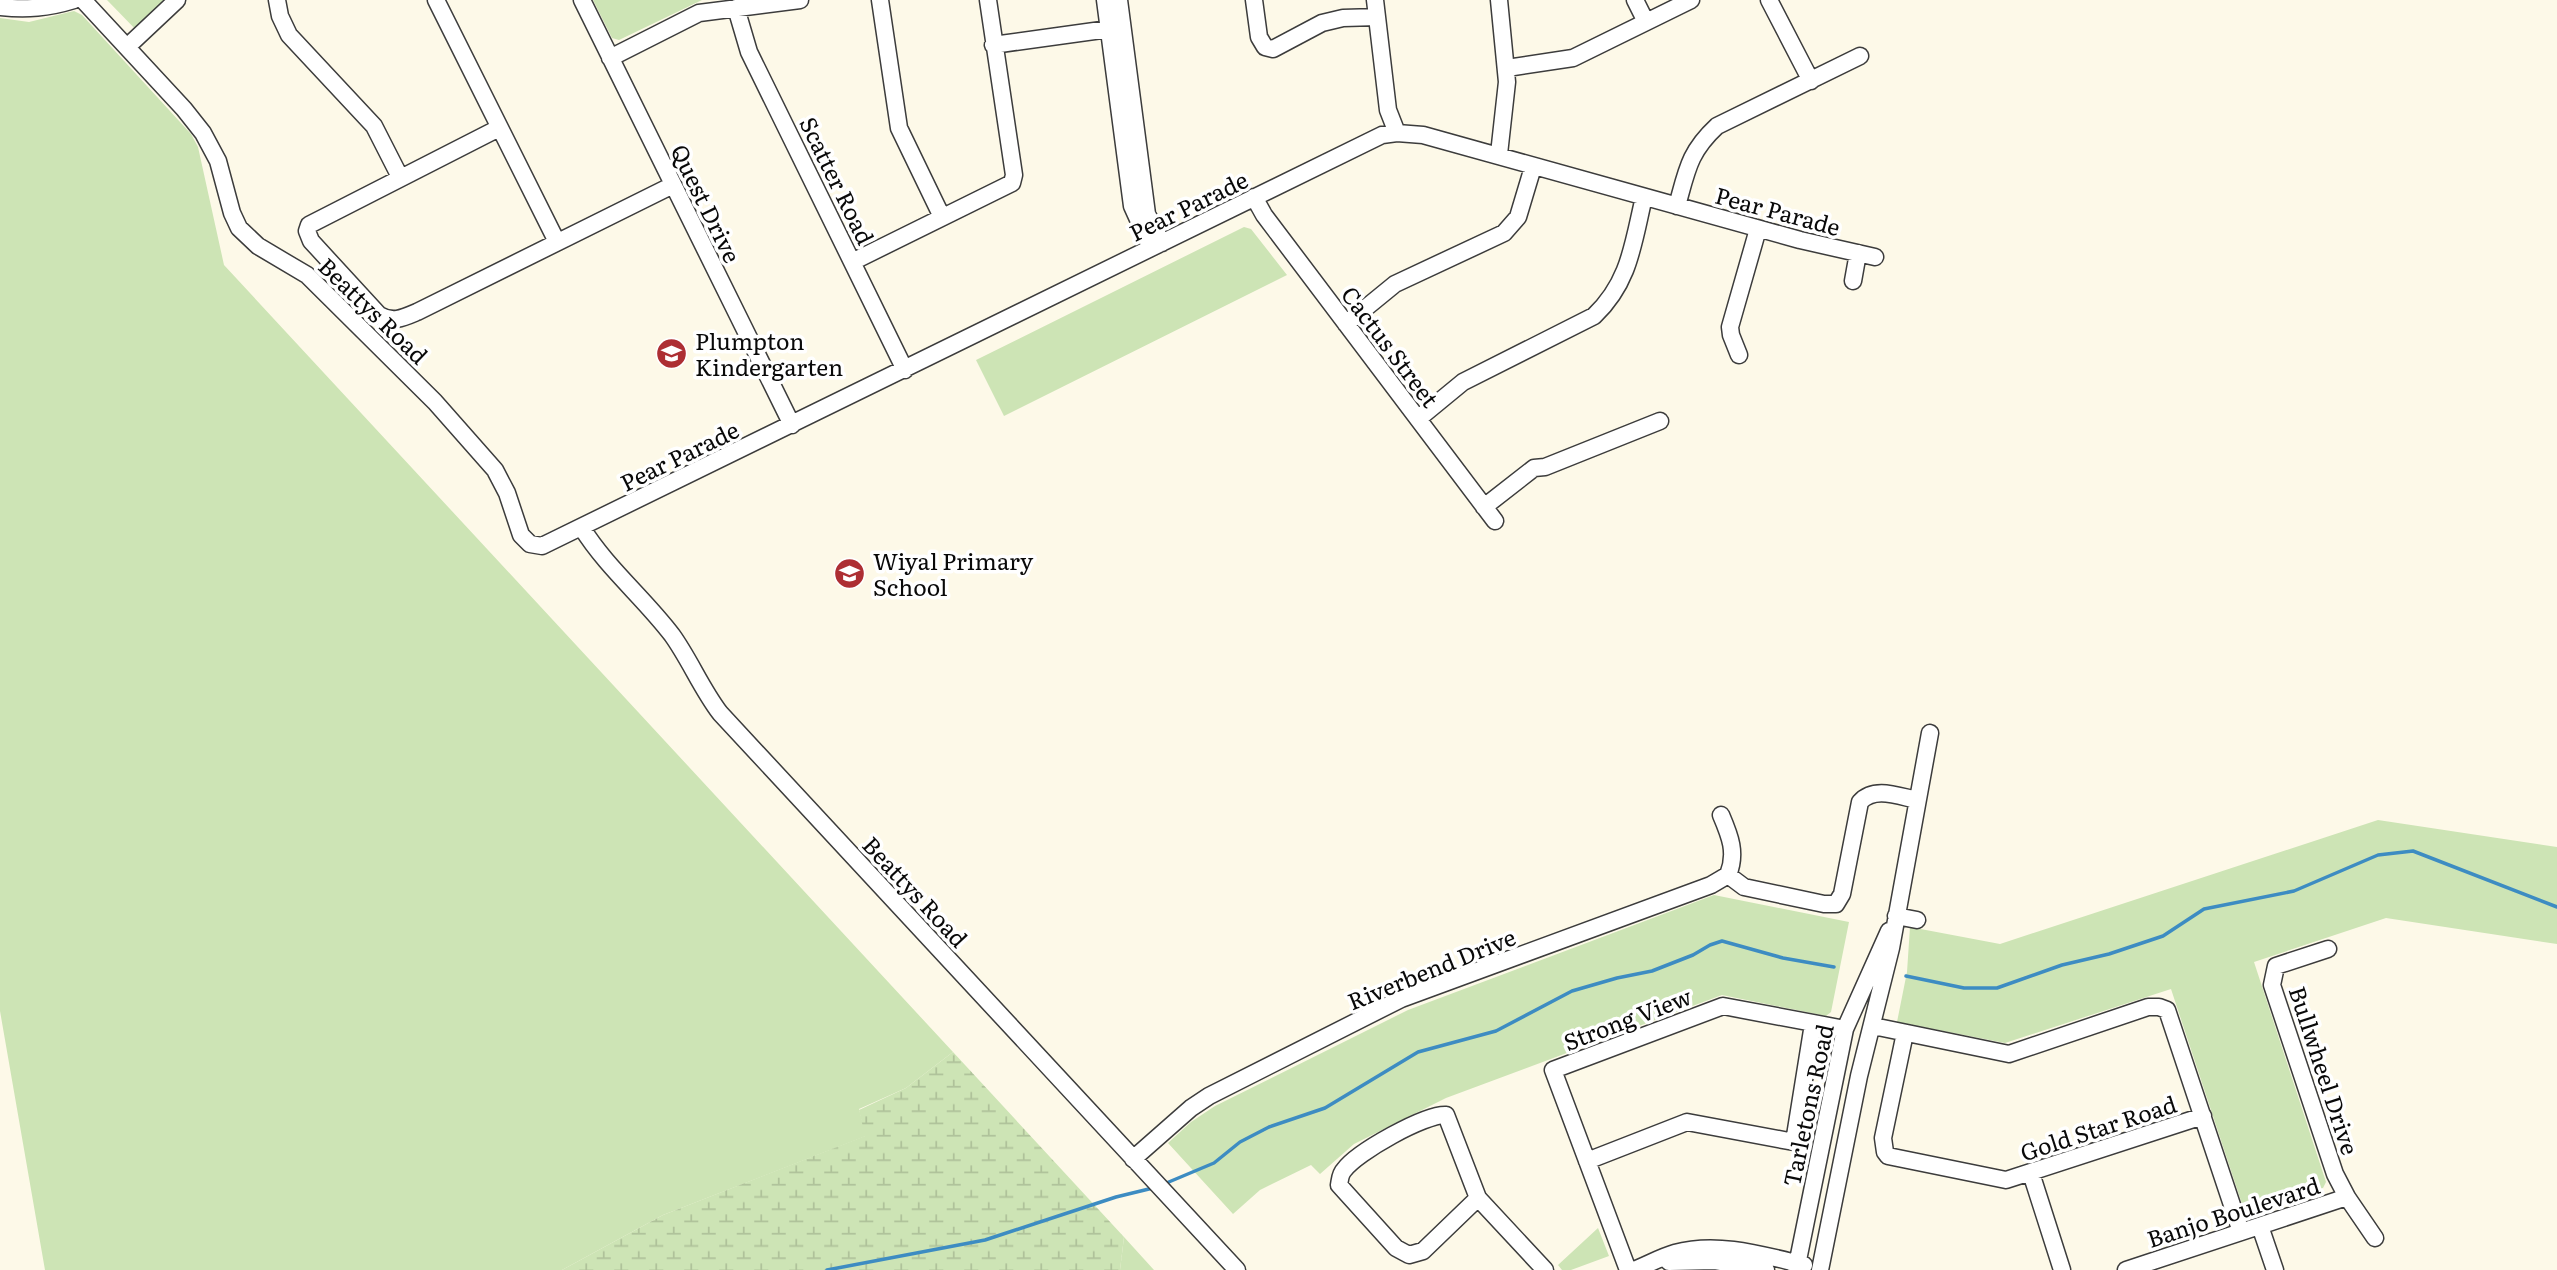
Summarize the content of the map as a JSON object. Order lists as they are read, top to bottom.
{
  "streets": {
    "street": [
      "Scatter Road",
      "Quest Drive",
      "Pear Parade",
      "Beattys Road",
      "Cactus Street",
      "Riverbend Drive",
      "Strong View",
      "Bullwheel Drive",
      "Tarletons Road",
      "Gold Star Road",
      "Banjo Boulevard"
    ]
  },
  "crossings": [
    ["Scatter Road", "Pear Parade"],
    ["Quest Drive", "Pear Parade"],
    ["Pear Parade", "Beattys Road"],
    ["Pear Parade", "Cactus Street"],
    ["Beattys Road", "Riverbend Drive"],
    ["Strong View", "Tarletons Road"],
    ["Bullwheel Drive", "Banjo Boulevard"]
  ],
  "places": {
    "school or university": ["Plumpton Kindergarten", "Wiyal Primary School"]
  }
}
